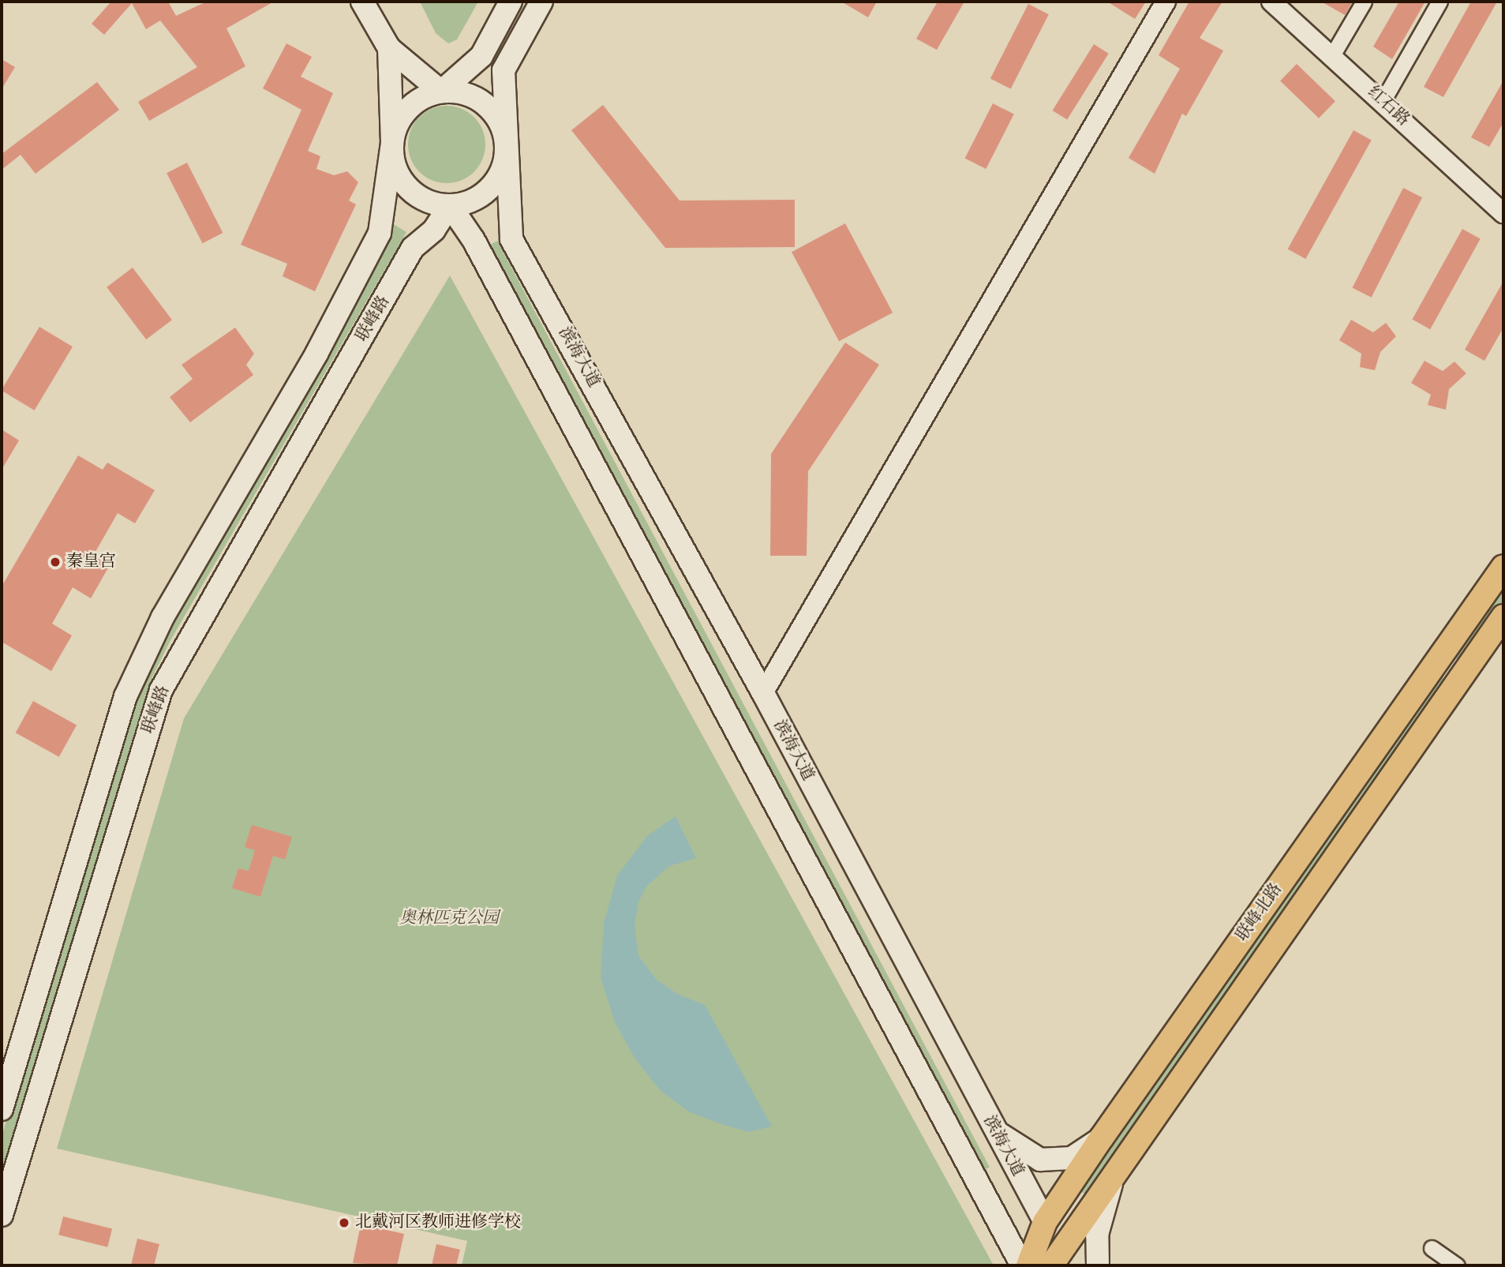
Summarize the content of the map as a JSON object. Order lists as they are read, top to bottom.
{
  "streets": {
    "main road": ["联峰路", "滨海大道", "联峰北路"],
    "street": ["红石路"]
  },
  "crossings": [
    ["联峰路", "滨海大道"],
    ["滨海大道", "联峰北路"]
  ],
  "parks": ["奥林匹克公园"],
  "places": ["秦皇宫", "北戴河区教师进修学校"]
}
